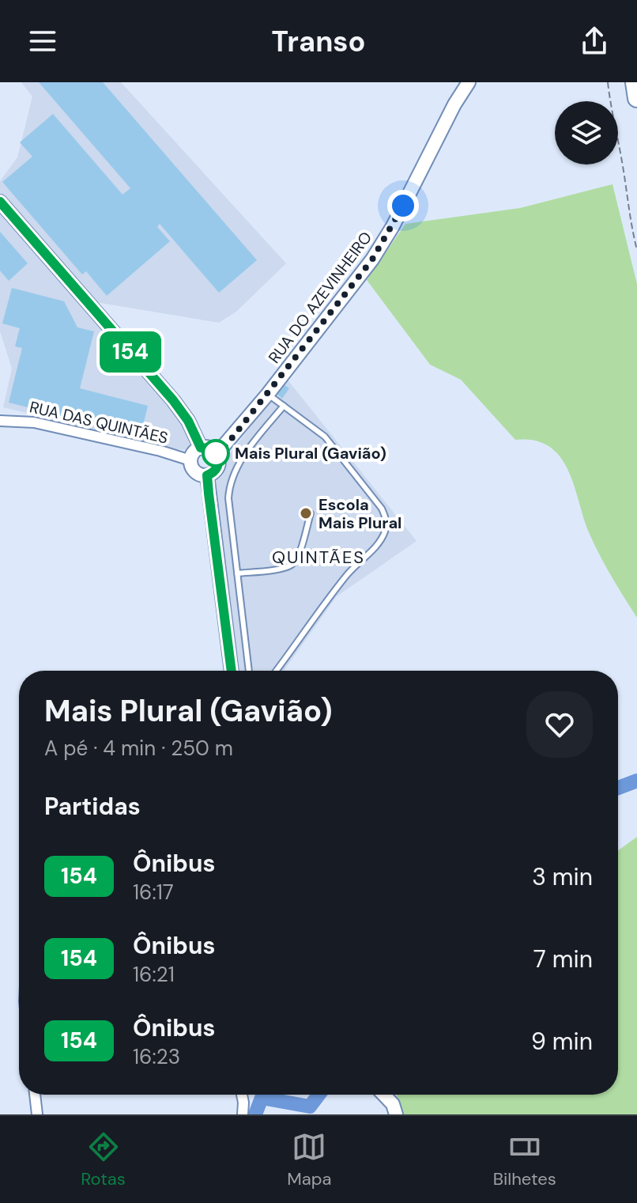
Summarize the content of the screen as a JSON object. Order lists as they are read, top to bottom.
{
  "streets": {
    "street": ["RUA DO AZEVINHEIRO", "RUA DAS QUINTÃES"]
  },
  "crossings": [
    ["RUA DO AZEVINHEIRO", "RUA DAS QUINTÃES"]
  ],
  "districts": ["QUINTÃES"],
  "places": ["Mais Plural (Gavião)", "Escola Mais Plural"],
  "lines": ["bus line 154"],
  "page": {
    "header": "Transo",
    "on_map": "154",
    "heading": [
      ["Mais Plural (Gavião)", "A pé · 4 min · 250 m"],
      "Partidas"
    ],
    "list": [
      {
        "mark": "154",
        "name": "Ônibus",
        "note": "16:17",
        "value": "3 min"
      },
      {
        "mark": "154",
        "name": "Ônibus",
        "note": "16:21",
        "value": "7 min"
      },
      {
        "mark": "154",
        "name": "Ônibus",
        "note": "16:23",
        "value": "9 min"
      }
    ],
    "tabs": ["Rotas", "Mapa", "Bilhetes"]
  }
}
